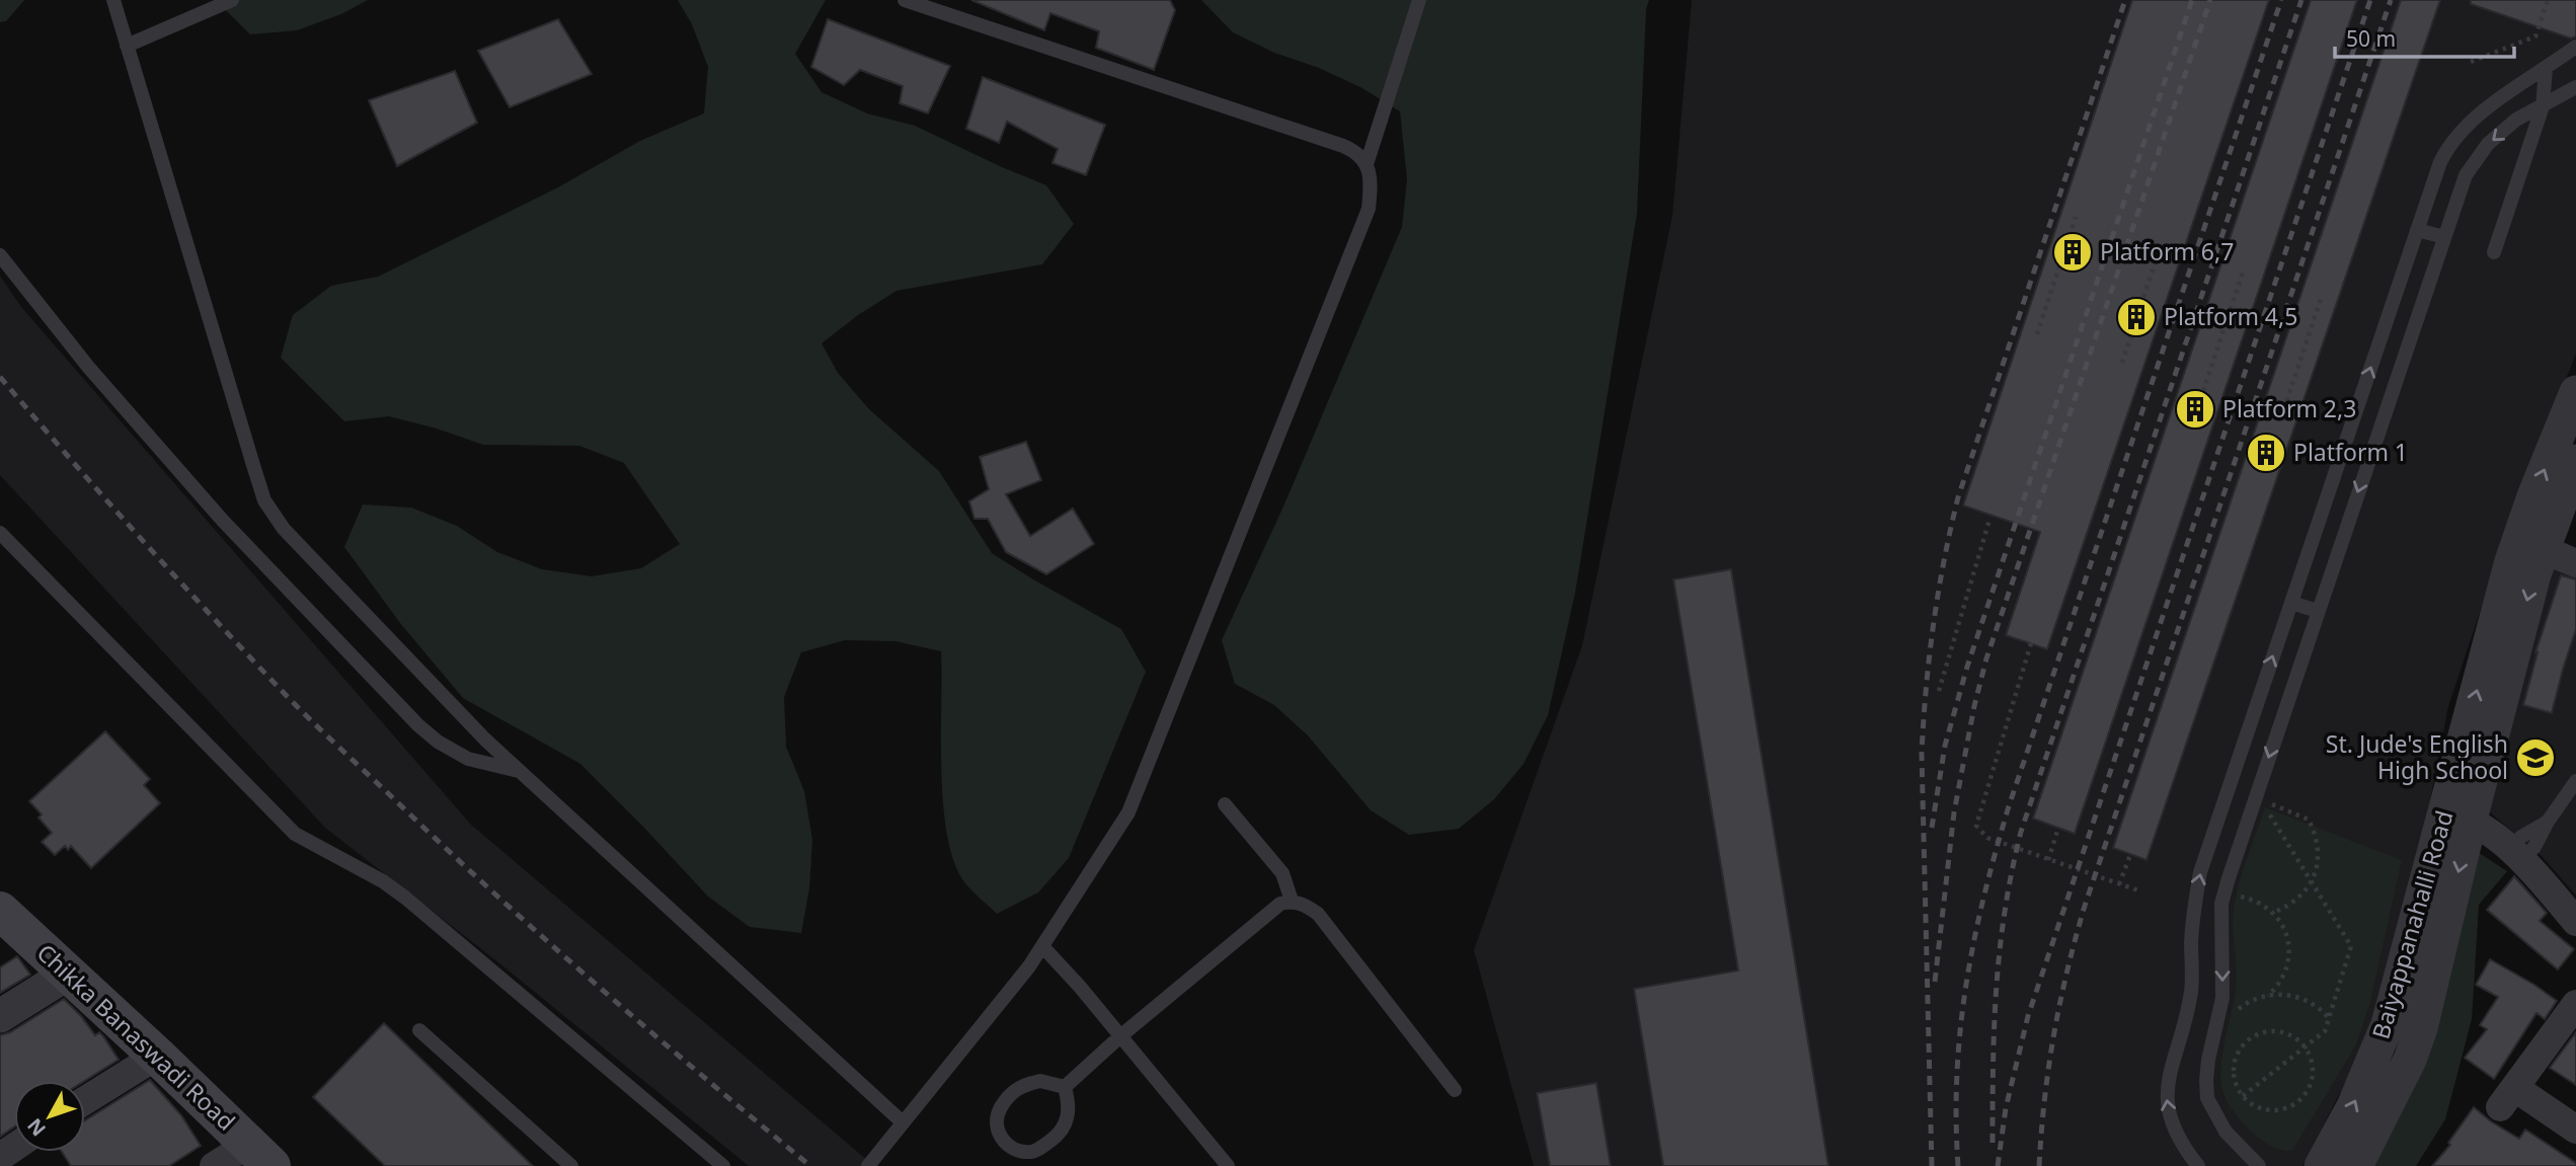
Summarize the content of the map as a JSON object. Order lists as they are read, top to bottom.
{
  "streets": {
    "main road": ["Chikka Banaswadi Road"],
    "street": ["Baiyappanahalli Road"]
  },
  "places": {
    "building": [
      "Platform 6,7",
      "Platform 4,5",
      "Platform 2,3",
      "Platform 1"
    ],
    "school or university": ["St. Jude's English High School"]
  },
  "scale_bar": "50 m",
  "north": "bottom left"
}
